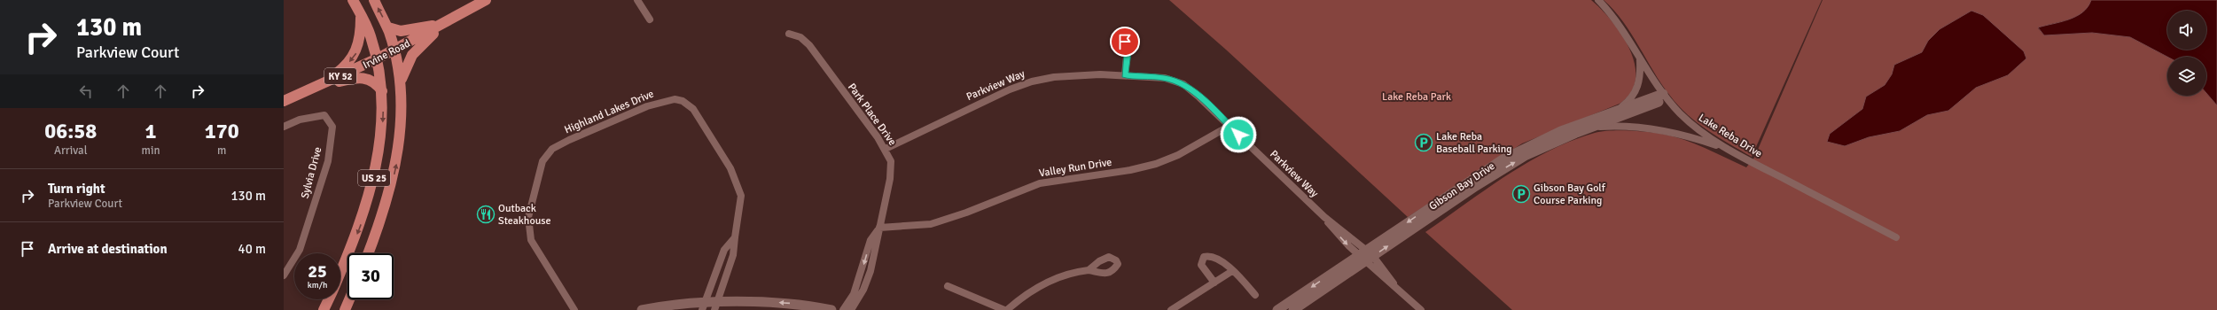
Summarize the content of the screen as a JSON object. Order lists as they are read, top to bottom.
{
  "streets": {
    "main road": ["Irvine Road", "KY 52", "US 25"],
    "street": [
      "Parkview Way",
      "Highland Lakes Drive",
      "Park Place Drive",
      "Lake Reba Drive",
      "Valley Run Drive",
      "Sylvia Drive",
      "Gibson Bay Drive"
    ]
  },
  "crossings": [
    ["Irvine Road", "US 25"],
    ["Parkview Way", "Park Place Drive"],
    ["Parkview Way", "Valley Run Drive"],
    ["Parkview Way", "Gibson Bay Drive"],
    ["Park Place Drive", "Valley Run Drive"],
    ["Lake Reba Drive", "Gibson Bay Drive"]
  ],
  "parks": ["Lake Reba Park"],
  "places": {
    "parking": ["Lake Reba Baseball Parking", "Gibson Bay Golf Course Parking"],
    "restaurant": ["Outback Steakhouse"]
  },
  "page": {
    "turn": ["130 m", "Parkview Court"],
    "eta": [
      "06:58",
      "Arrival",
      "1",
      "min",
      "170",
      "m"
    ],
    "list": [
      {
        "name": "Turn right",
        "note": "Parkview Court",
        "value": "130 m"
      },
      {
        "name": "Arrive at destination",
        "value": "40 m"
      }
    ],
    "speed": "25 km/h",
    "limit": "30"
  }
}
